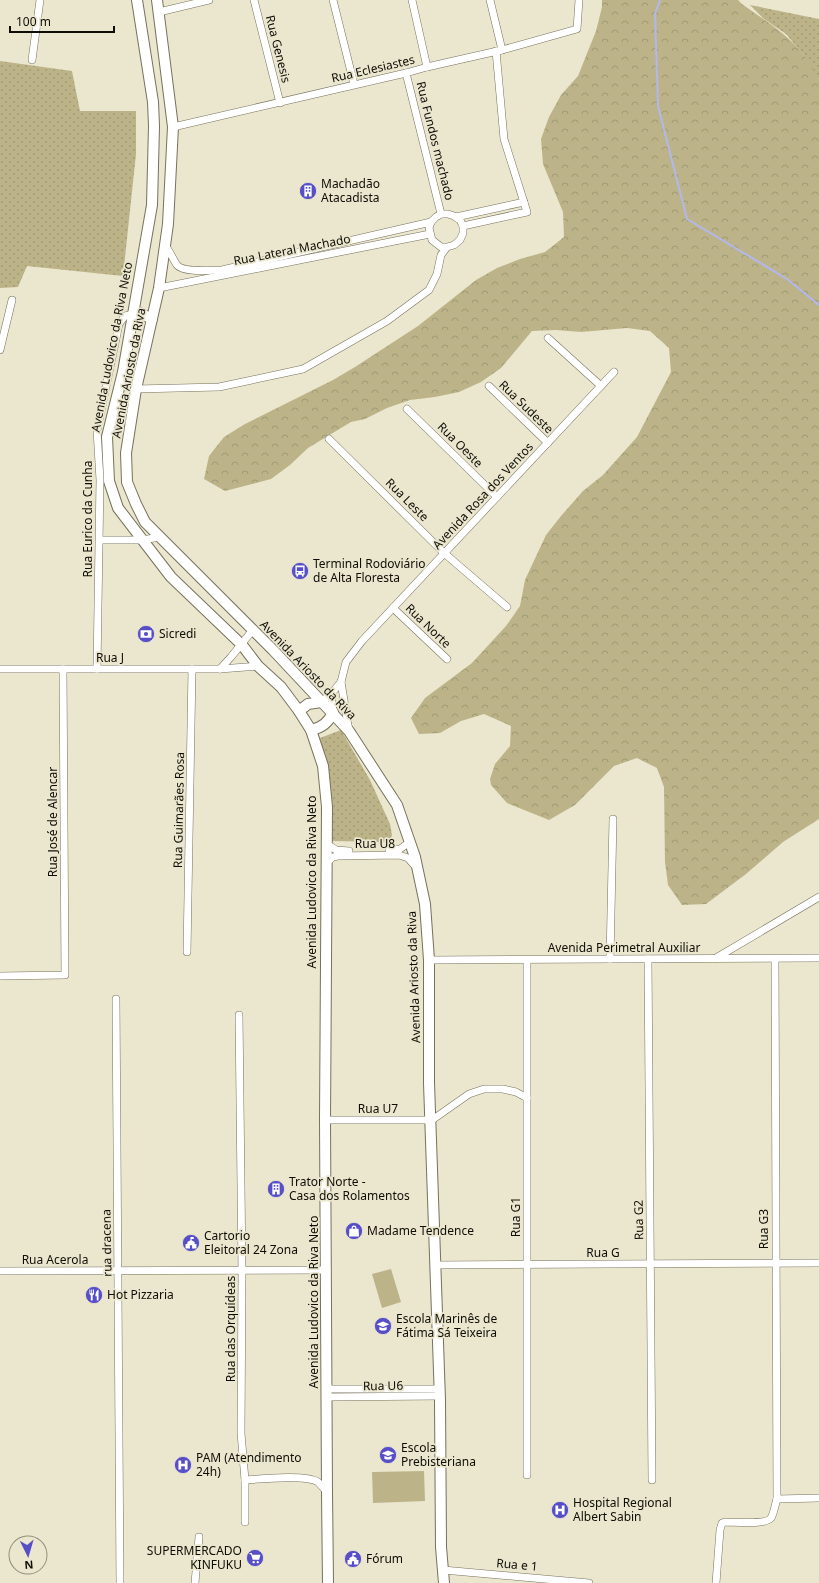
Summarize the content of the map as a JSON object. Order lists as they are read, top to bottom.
{
  "streets": {
    "street": [
      "Rua Genesis",
      "Rua Eclesiastes",
      "Rua Fundos machado",
      "Rua Lateral Machado",
      "Avenida Ludovico da Riva Neto",
      "Avenida Ariosto da Riva",
      "Rua Sudeste",
      "Rua Oeste",
      "Avenida Rosa dos Ventos",
      "Rua Leste",
      "Rua Eurico da Cunha",
      "Rua Norte",
      "Rua J",
      "Rua Guimarães Rosa",
      "Rua José de Alencar",
      "Rua U8",
      "Avenida Perimetral Auxiliar",
      "Rua U7",
      "Rua G1",
      "Rua G2",
      "Rua G3",
      "rua dracena",
      "Rua G",
      "Rua Acerola",
      "Rua das Orquídeas",
      "Rua U6",
      "Rua e 1"
    ]
  },
  "crossings": [
    ["Rua Genesis", "Rua Eclesiastes"],
    ["Rua Eclesiastes", "Rua Fundos machado"],
    ["Rua Eclesiastes", "Avenida Ariosto da Riva"],
    ["Rua Fundos machado", "Rua Lateral Machado"],
    ["Rua Lateral Machado", "Avenida Ariosto da Riva"],
    ["Avenida Ludovico da Riva Neto", "Rua Eurico da Cunha"],
    ["Avenida Ludovico da Riva Neto", "Rua J"],
    ["Avenida Ludovico da Riva Neto", "Rua U8"],
    ["Avenida Ludovico da Riva Neto", "Rua U7"],
    ["Avenida Ludovico da Riva Neto", "Rua Acerola"],
    ["Avenida Ludovico da Riva Neto", "Rua U6"],
    ["Avenida Ariosto da Riva", "Avenida Rosa dos Ventos"],
    ["Avenida Ariosto da Riva", "Rua U8"],
    ["Avenida Ariosto da Riva", "Avenida Perimetral Auxiliar"],
    ["Avenida Ariosto da Riva", "Rua U7"],
    ["Avenida Ariosto da Riva", "Rua G"],
    ["Avenida Ariosto da Riva", "Rua U6"],
    ["Avenida Ariosto da Riva", "Rua e 1"],
    ["Rua Sudeste", "Avenida Rosa dos Ventos"],
    ["Rua Oeste", "Avenida Rosa dos Ventos"],
    ["Avenida Rosa dos Ventos", "Rua Leste"],
    ["Avenida Rosa dos Ventos", "Rua Norte"],
    ["Rua Eurico da Cunha", "Rua J"],
    ["Rua J", "Rua Guimarães Rosa"],
    ["Rua J", "Rua José de Alencar"],
    ["Avenida Perimetral Auxiliar", "Rua G1"],
    ["Avenida Perimetral Auxiliar", "Rua G2"],
    ["Avenida Perimetral Auxiliar", "Rua G3"],
    ["Rua G1", "Rua G"],
    ["Rua G2", "Rua G"],
    ["Rua G3", "Rua G"],
    ["rua dracena", "Rua Acerola"],
    ["Rua Acerola", "Rua das Orquídeas"]
  ],
  "places": {
    "building": ["Machadão Atacadista", "Trator Norte - Casa dos Rolamentos"],
    "bus stop": ["Terminal Rodoviário de Alta Floresta"],
    "bank": ["Sicredi"],
    "shop": ["Madame Tendence"],
    "public building": ["Cartorio Eleitoral 24 Zona", "Fórum"],
    "restaurant": ["Hot Pizzaria"],
    "school or university": ["Escola Marinês de Fátima Sá Teixeira", "Escola Prebisteriana"],
    "hospital": ["PAM (Atendimento 24h)", "Hospital Regional Albert Sabin"],
    "supermarket": ["SUPERMERCADO KINFUKU"]
  },
  "scale_bar": "100 m",
  "north": "bottom"
}
